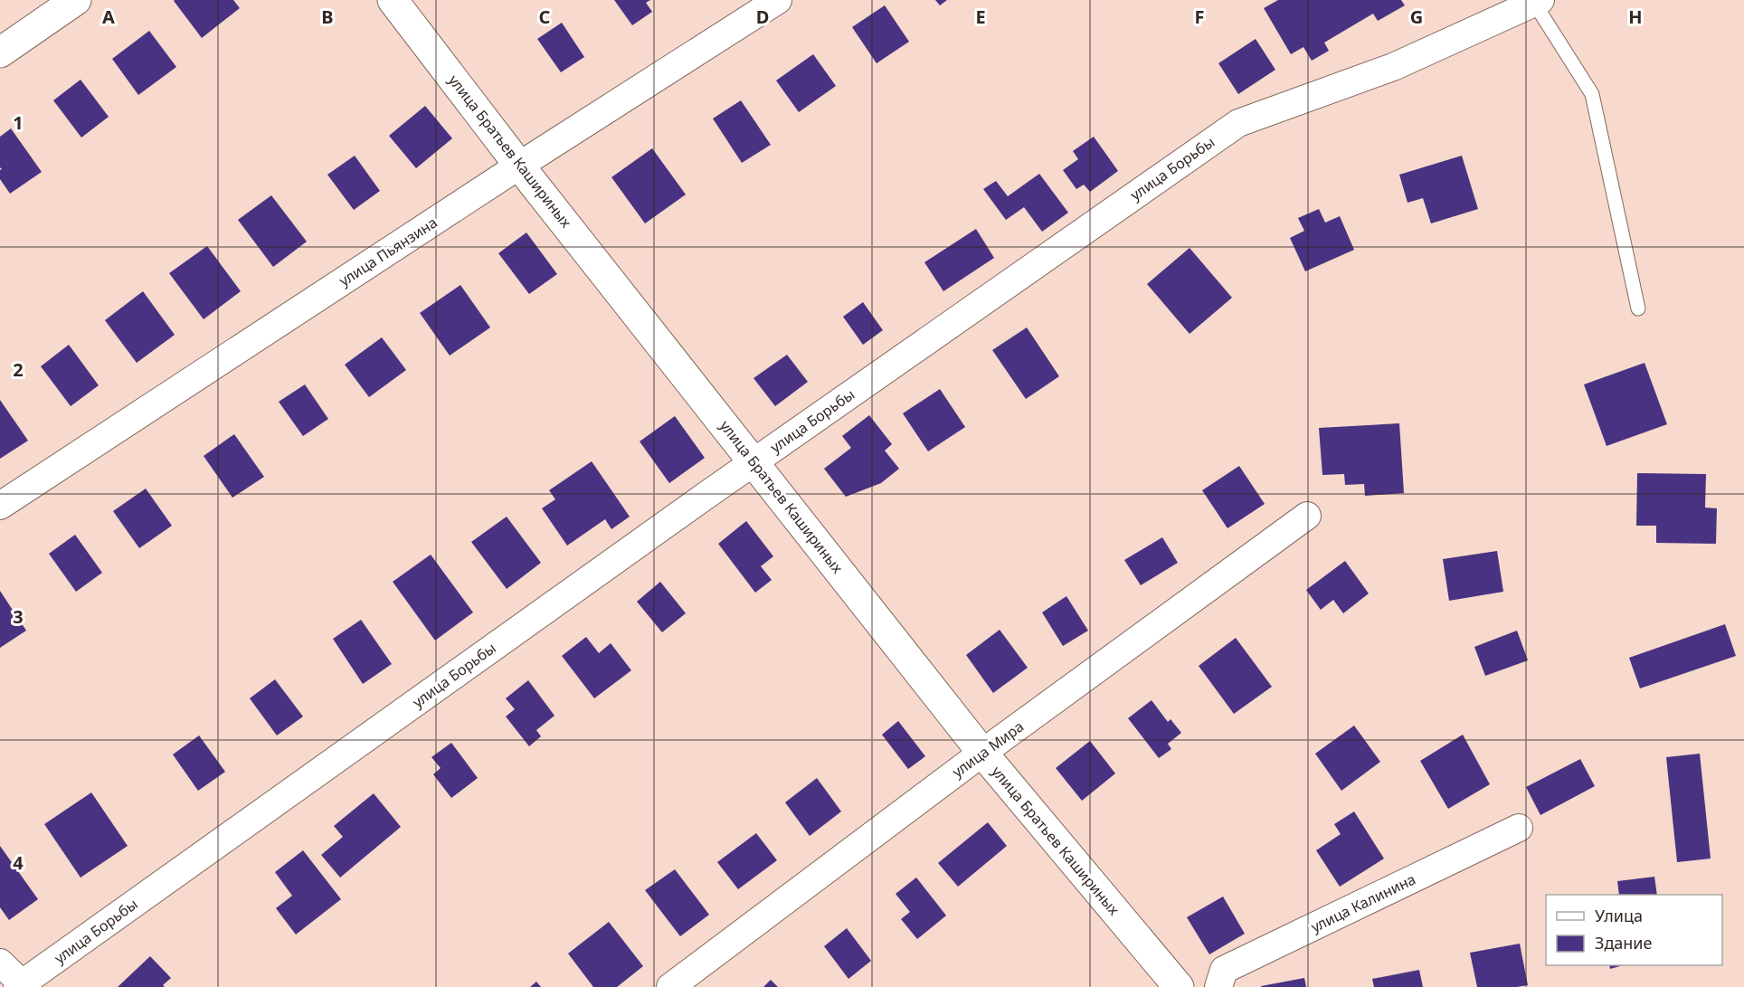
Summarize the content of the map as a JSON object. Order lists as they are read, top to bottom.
{
  "streets": {
    "main road": ["улица Братьев Кашириных"],
    "street": [
      "улица Борьбы",
      "улица Пьянзина",
      "улица Мира",
      "улица Калинина"
    ]
  },
  "crossings": [
    ["улица Братьев Кашириных", "улица Борьбы"],
    ["улица Братьев Кашириных", "улица Пьянзина"],
    ["улица Братьев Кашириных", "улица Мира"]
  ],
  "legend": ["Улица", "Здание"],
  "grid": {
    "columns": [
      "A",
      "B",
      "C",
      "D",
      "E",
      "F",
      "G",
      "H"
    ],
    "rows": [
      "1",
      "2",
      "3",
      "4"
    ]
  }
}
